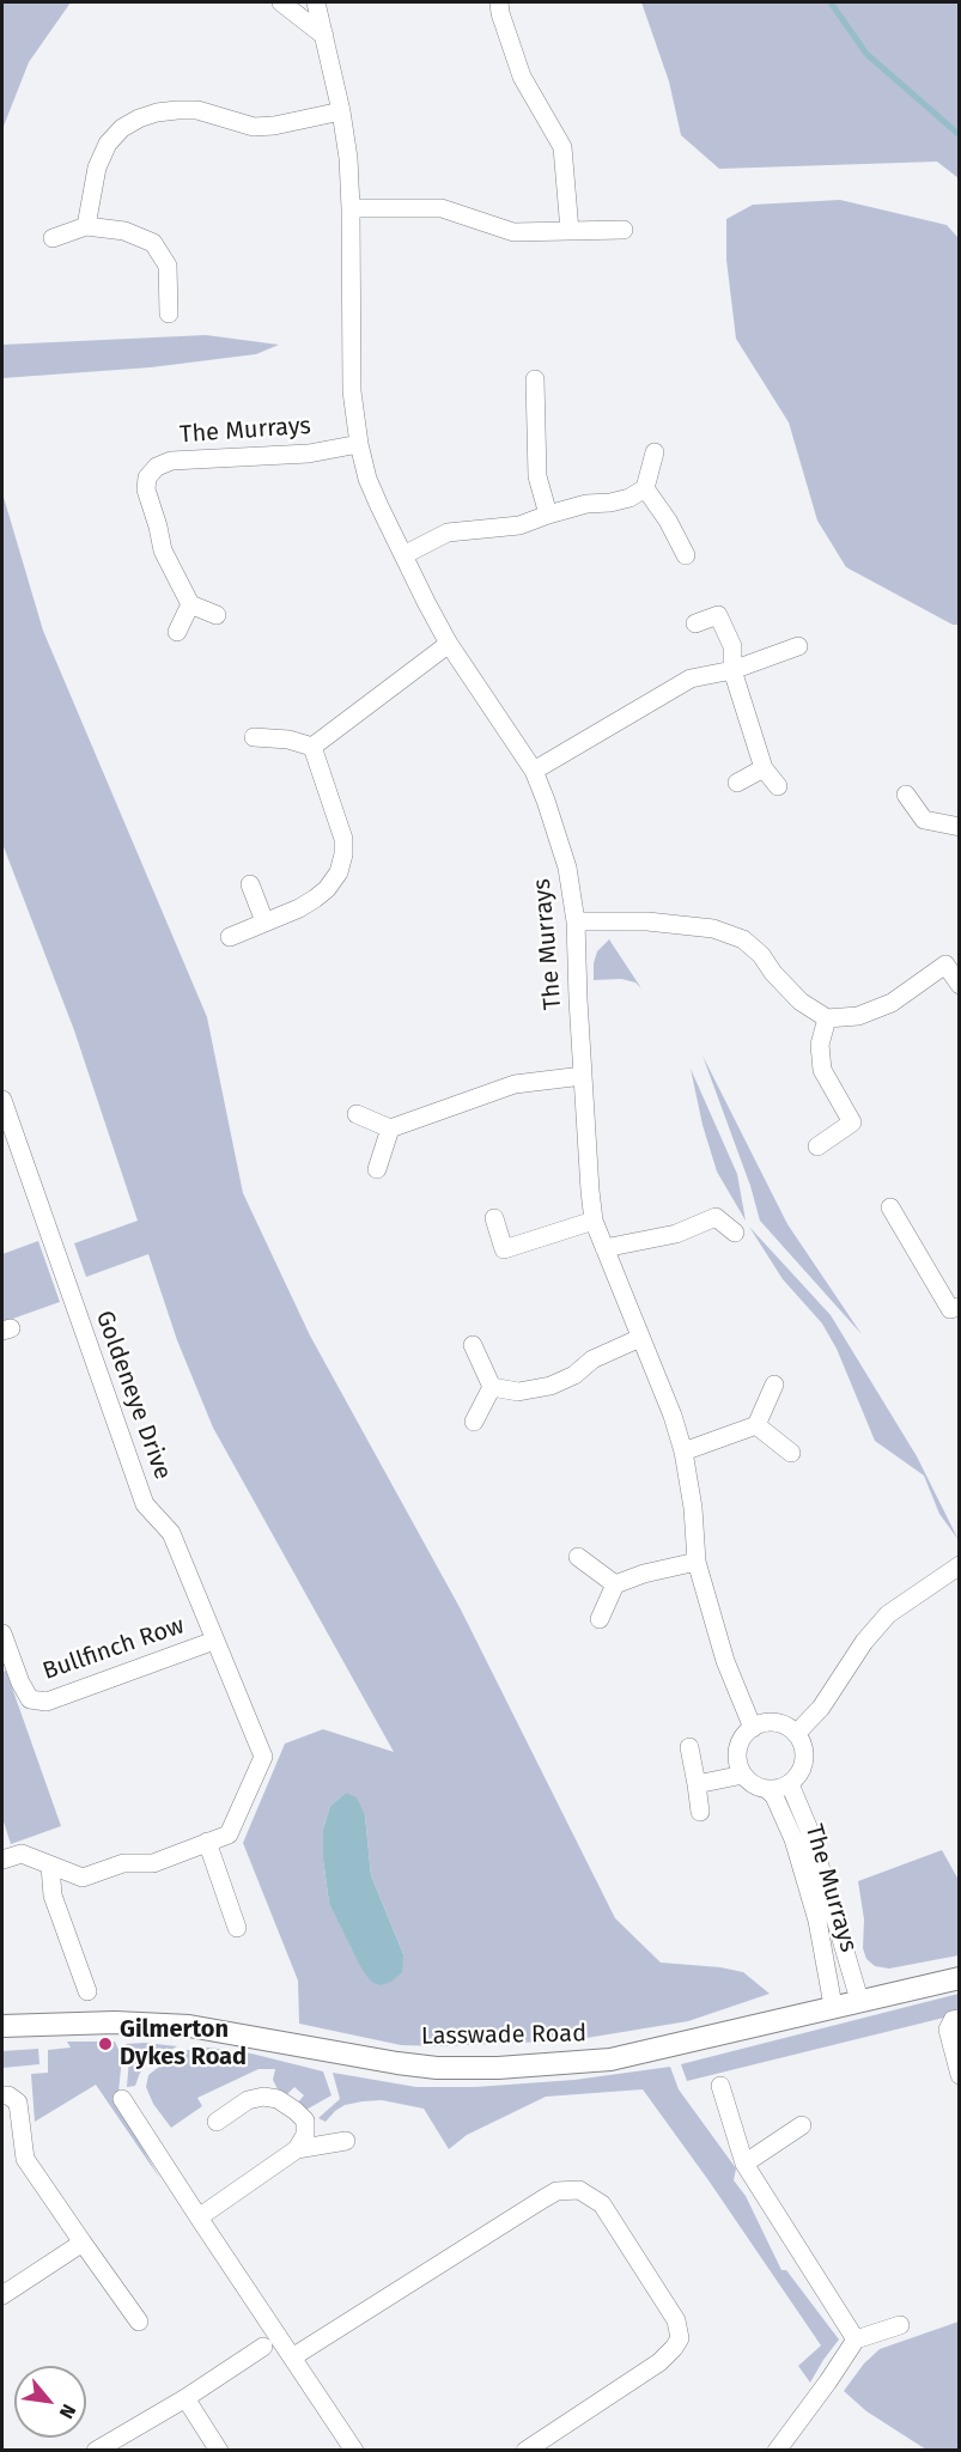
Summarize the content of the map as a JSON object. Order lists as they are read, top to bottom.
{
  "streets": {
    "street": [
      "The Murrays",
      "Goldeneye Drive",
      "Bullfinch Row",
      "Lasswade Road"
    ]
  },
  "crossings": [
    ["The Murrays", "Lasswade Road"],
    ["Goldeneye Drive", "Bullfinch Row"]
  ],
  "places": ["Gilmerton Dykes Road"],
  "north": "bottom right"
}
